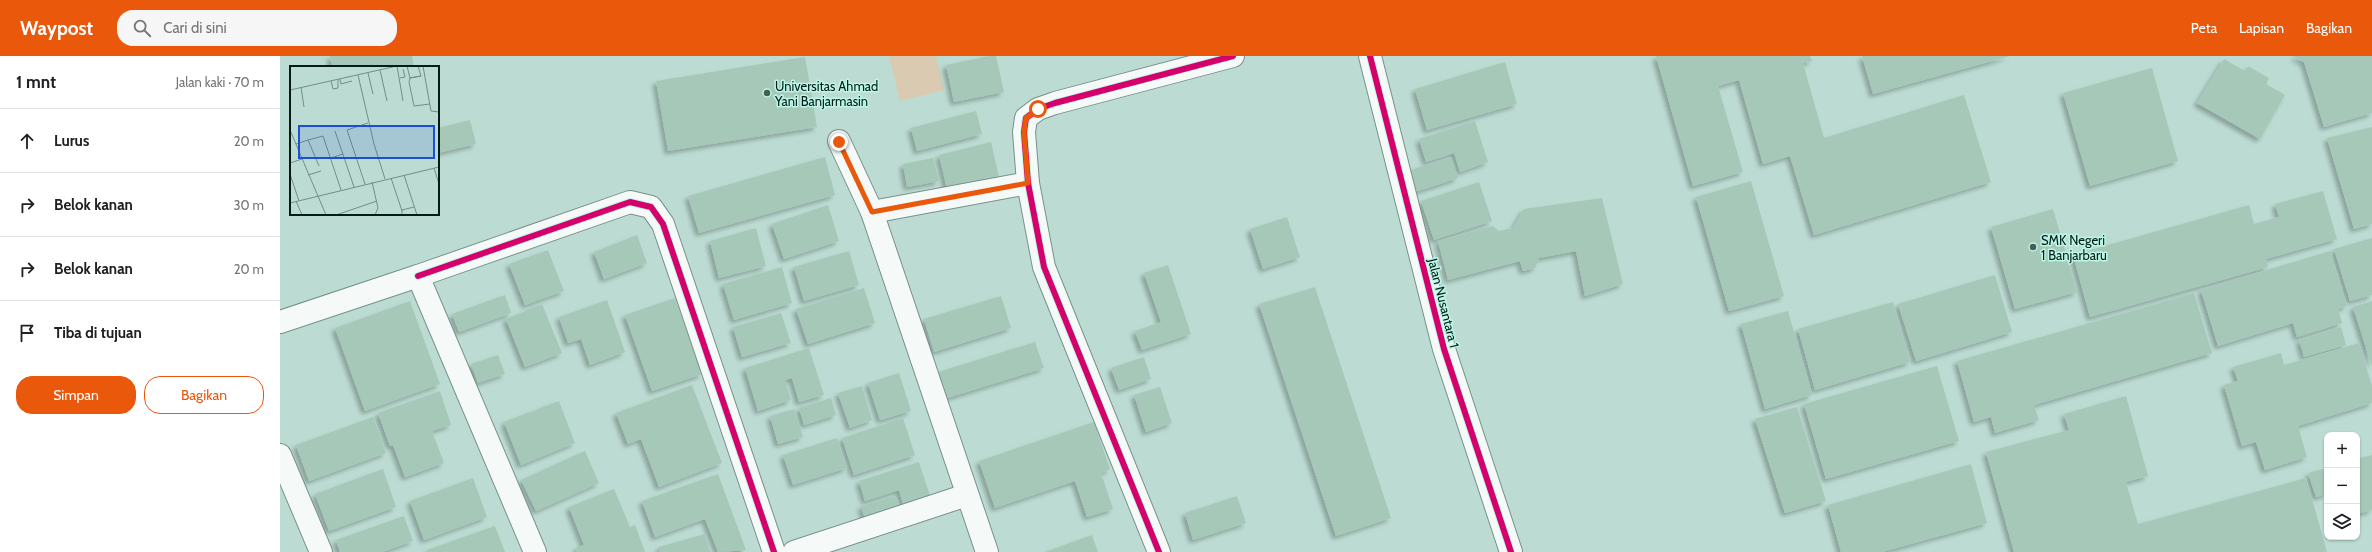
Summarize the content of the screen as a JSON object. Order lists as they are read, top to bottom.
{
  "streets": {
    "street": ["Jalan Nusantara 1"]
  },
  "places": ["Universitas Ahmad Yani Banjarmasin", "SMK Negeri 1 Banjarbaru"],
  "page": {
    "header": "Waypost",
    "search": "Cari di sini",
    "nav": ["Peta", "Lapisan", "Bagikan"],
    "heading": ["1 mnt", "Jalan kaki · 70 m"],
    "list": [
      ["Lurus", "20 m"],
      ["Belok kanan", "30 m"],
      ["Belok kanan", "20 m"],
      "Tiba di tujuan"
    ],
    "buttons": ["Simpan", "Bagikan"],
    "map_buttons": ["+", "−"]
  }
}
